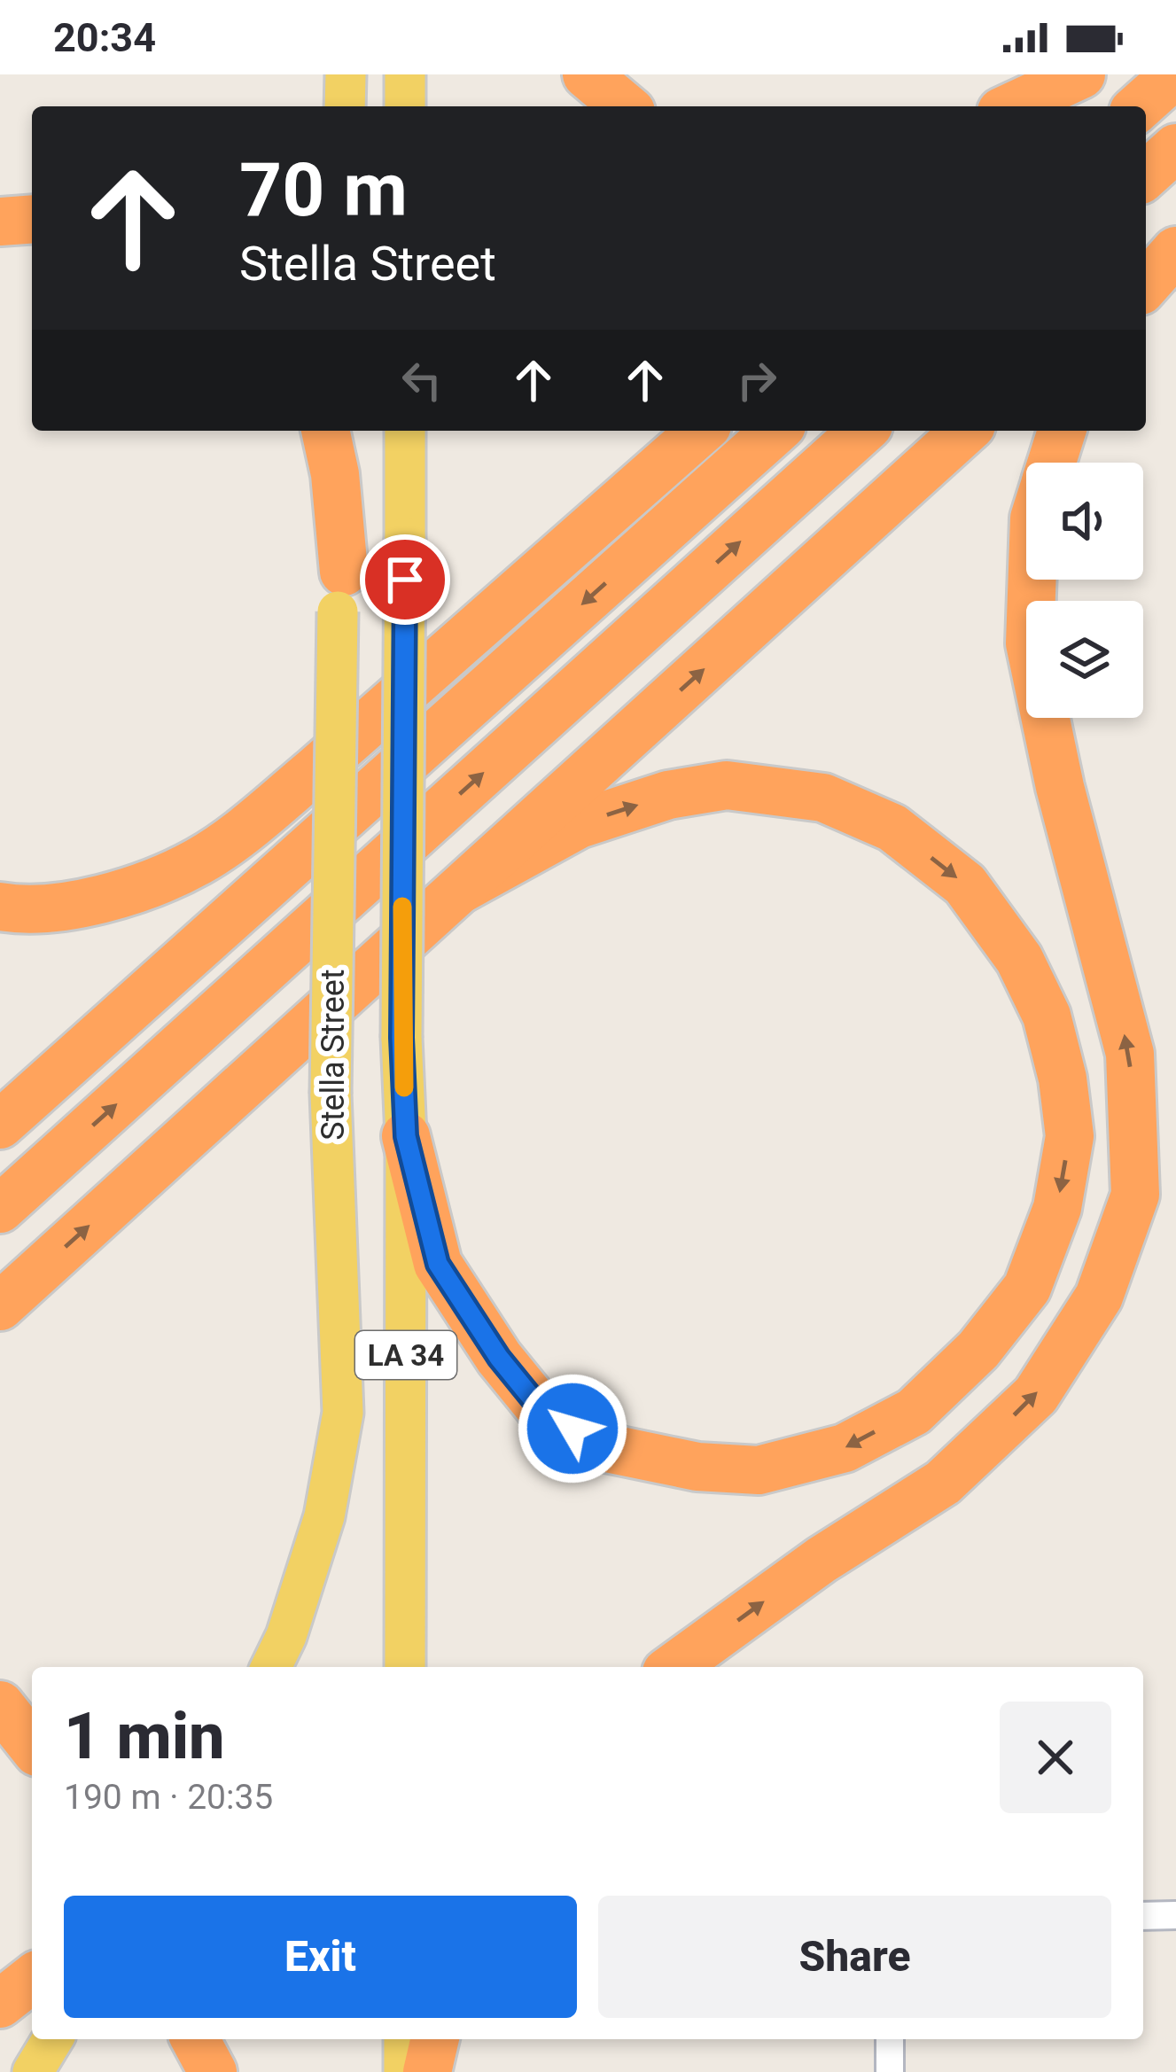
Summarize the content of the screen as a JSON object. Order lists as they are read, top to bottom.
{
  "streets": {
    "main road": ["Stella Street", "LA 34"]
  },
  "page": {
    "status": "20:34",
    "turn": ["70 m", "Stella Street"],
    "heading": ["1 min", "190 m · 20:35"],
    "buttons": ["Exit", "Share"]
  }
}
